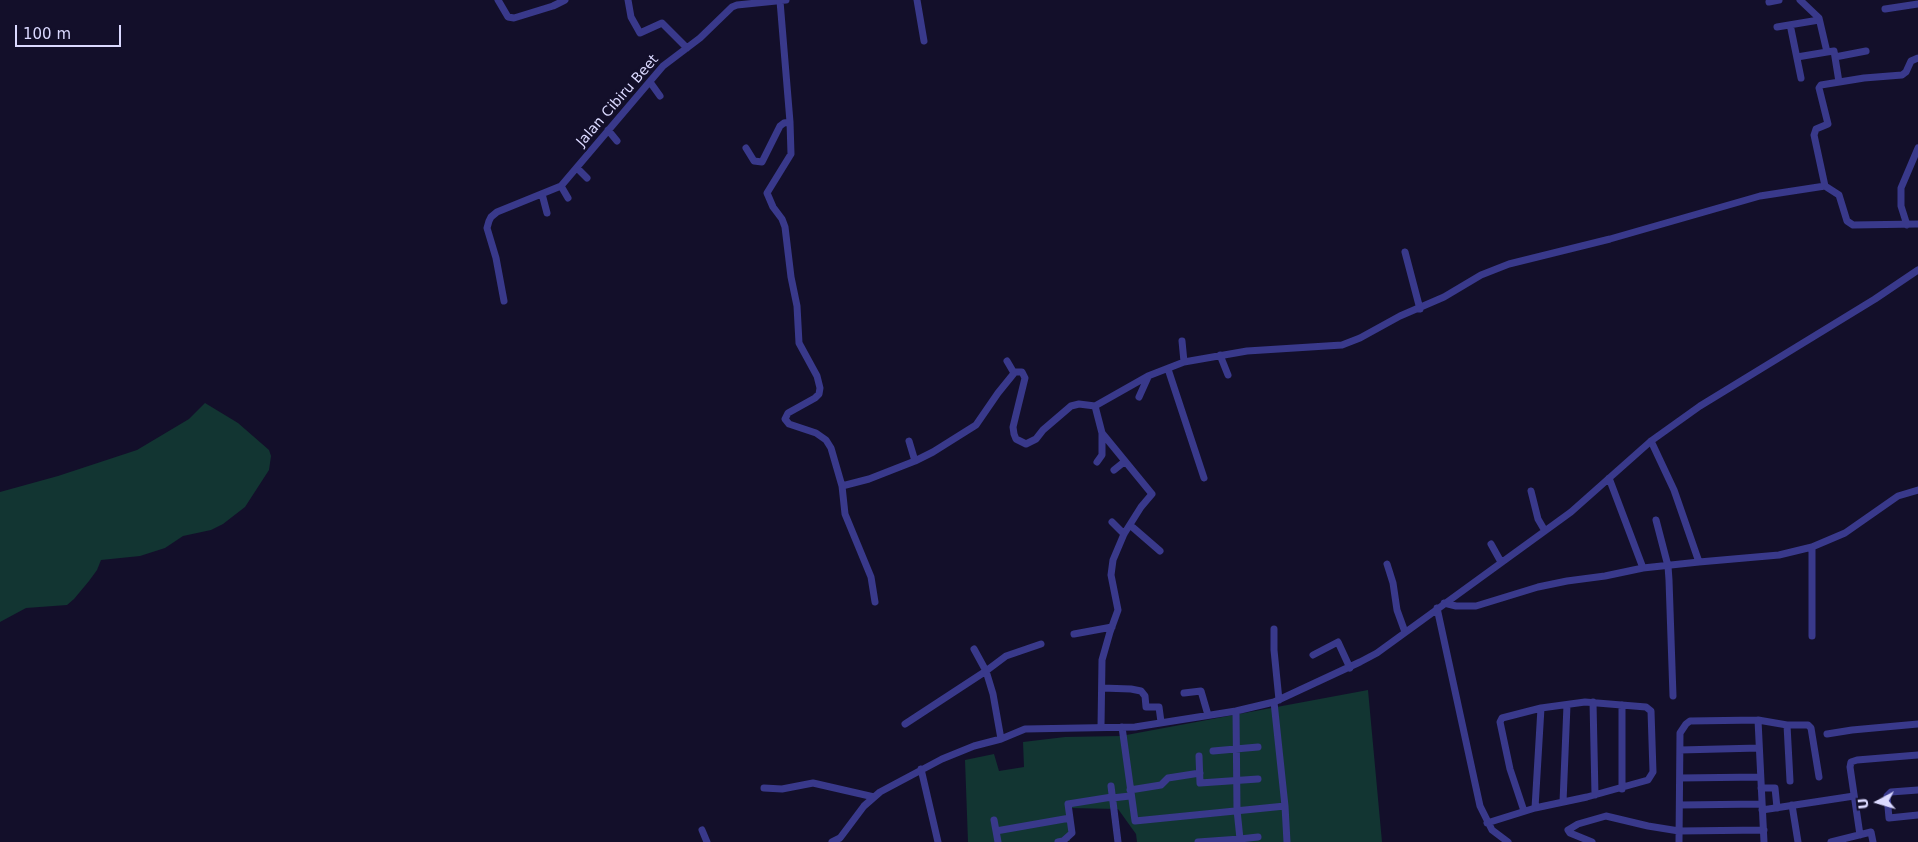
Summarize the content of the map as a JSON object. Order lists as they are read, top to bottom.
{
  "streets": {
    "street": ["Jalan Cibiru Beet"]
  },
  "scale_bar": "100 m",
  "north": "left"
}
